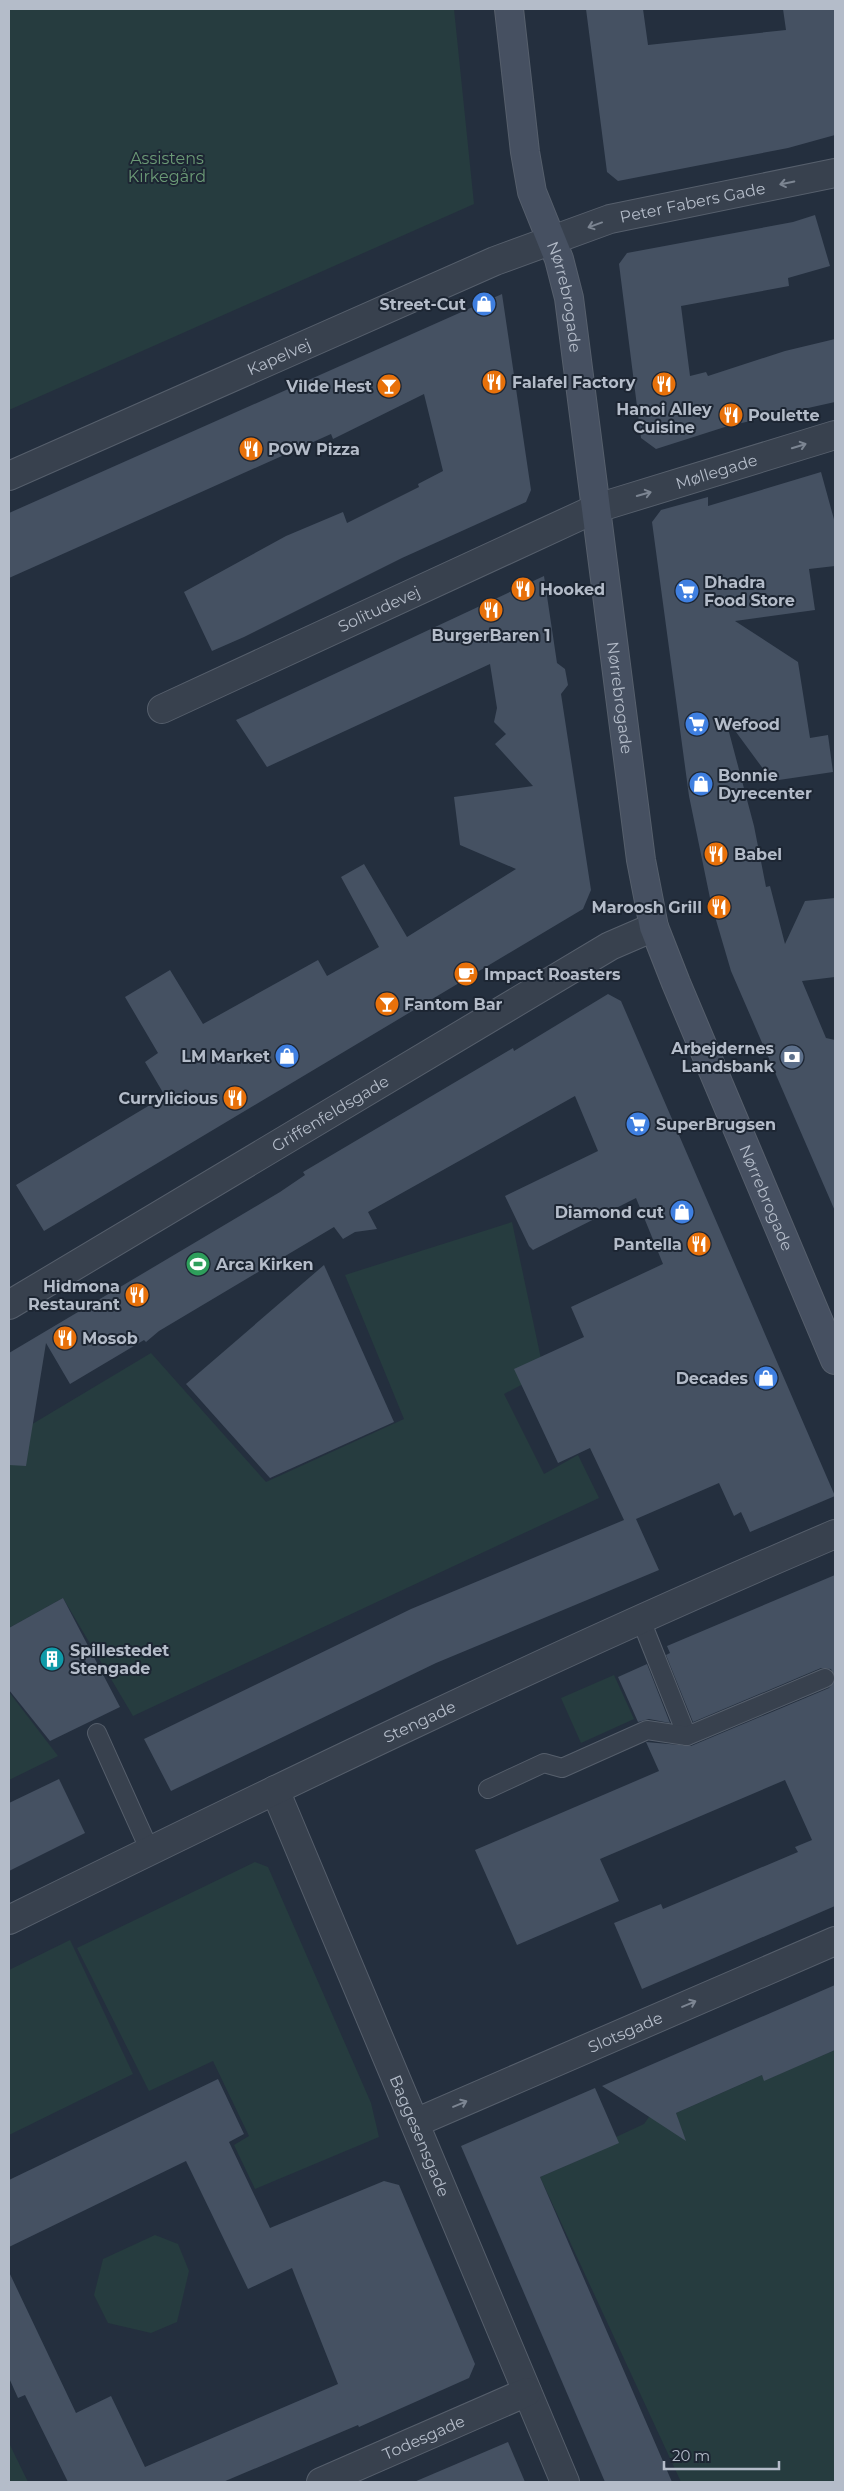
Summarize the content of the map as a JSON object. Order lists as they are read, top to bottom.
{
  "streets": {
    "street": [
      "Peter Fabers Gade",
      "Nørrebrogade",
      "Kapelvej",
      "Møllegade",
      "Solitudevej",
      "Griffenfeldsgade",
      "Stengade",
      "Slotsgade",
      "Baggesensgade",
      "Todesgade"
    ]
  },
  "crossings": [
    ["Peter Fabers Gade", "Nørrebrogade"],
    ["Peter Fabers Gade", "Kapelvej"],
    ["Nørrebrogade", "Kapelvej"],
    ["Nørrebrogade", "Møllegade"],
    ["Nørrebrogade", "Solitudevej"],
    ["Nørrebrogade", "Griffenfeldsgade"],
    ["Møllegade", "Solitudevej"],
    ["Stengade", "Baggesensgade"],
    ["Slotsgade", "Baggesensgade"],
    ["Baggesensgade", "Todesgade"]
  ],
  "one_way": ["Peter Fabers Gade", "Møllegade", "Slotsgade"],
  "parks": ["Assistens Kirkegård"],
  "places": {
    "shop": [
      "Street-Cut",
      "Bonnie Dyrecenter",
      "LM Market",
      "Diamond cut",
      "Decades"
    ],
    "restaurant": [
      "Falafel Factory",
      "Hanoi Alley Cuisine",
      "Poulette",
      "POW Pizza",
      "Hooked",
      "BurgerBaren 1",
      "Babel",
      "Maroosh Grill",
      "Currylicious",
      "Pantella",
      "Hidmona Restaurant",
      "Mosob"
    ],
    "bar": ["Vilde Hest", "Fantom Bar"],
    "supermarket": ["Dhadra Food Store", "Wefood", "SuperBrugsen"],
    "cafe": ["Impact Roasters"],
    "bank": ["Arbejdernes Landsbank"],
    "sports": ["Arca Kirken"],
    "building": ["Spillestedet Stengade"]
  },
  "scale_bar": "20 m"
}
